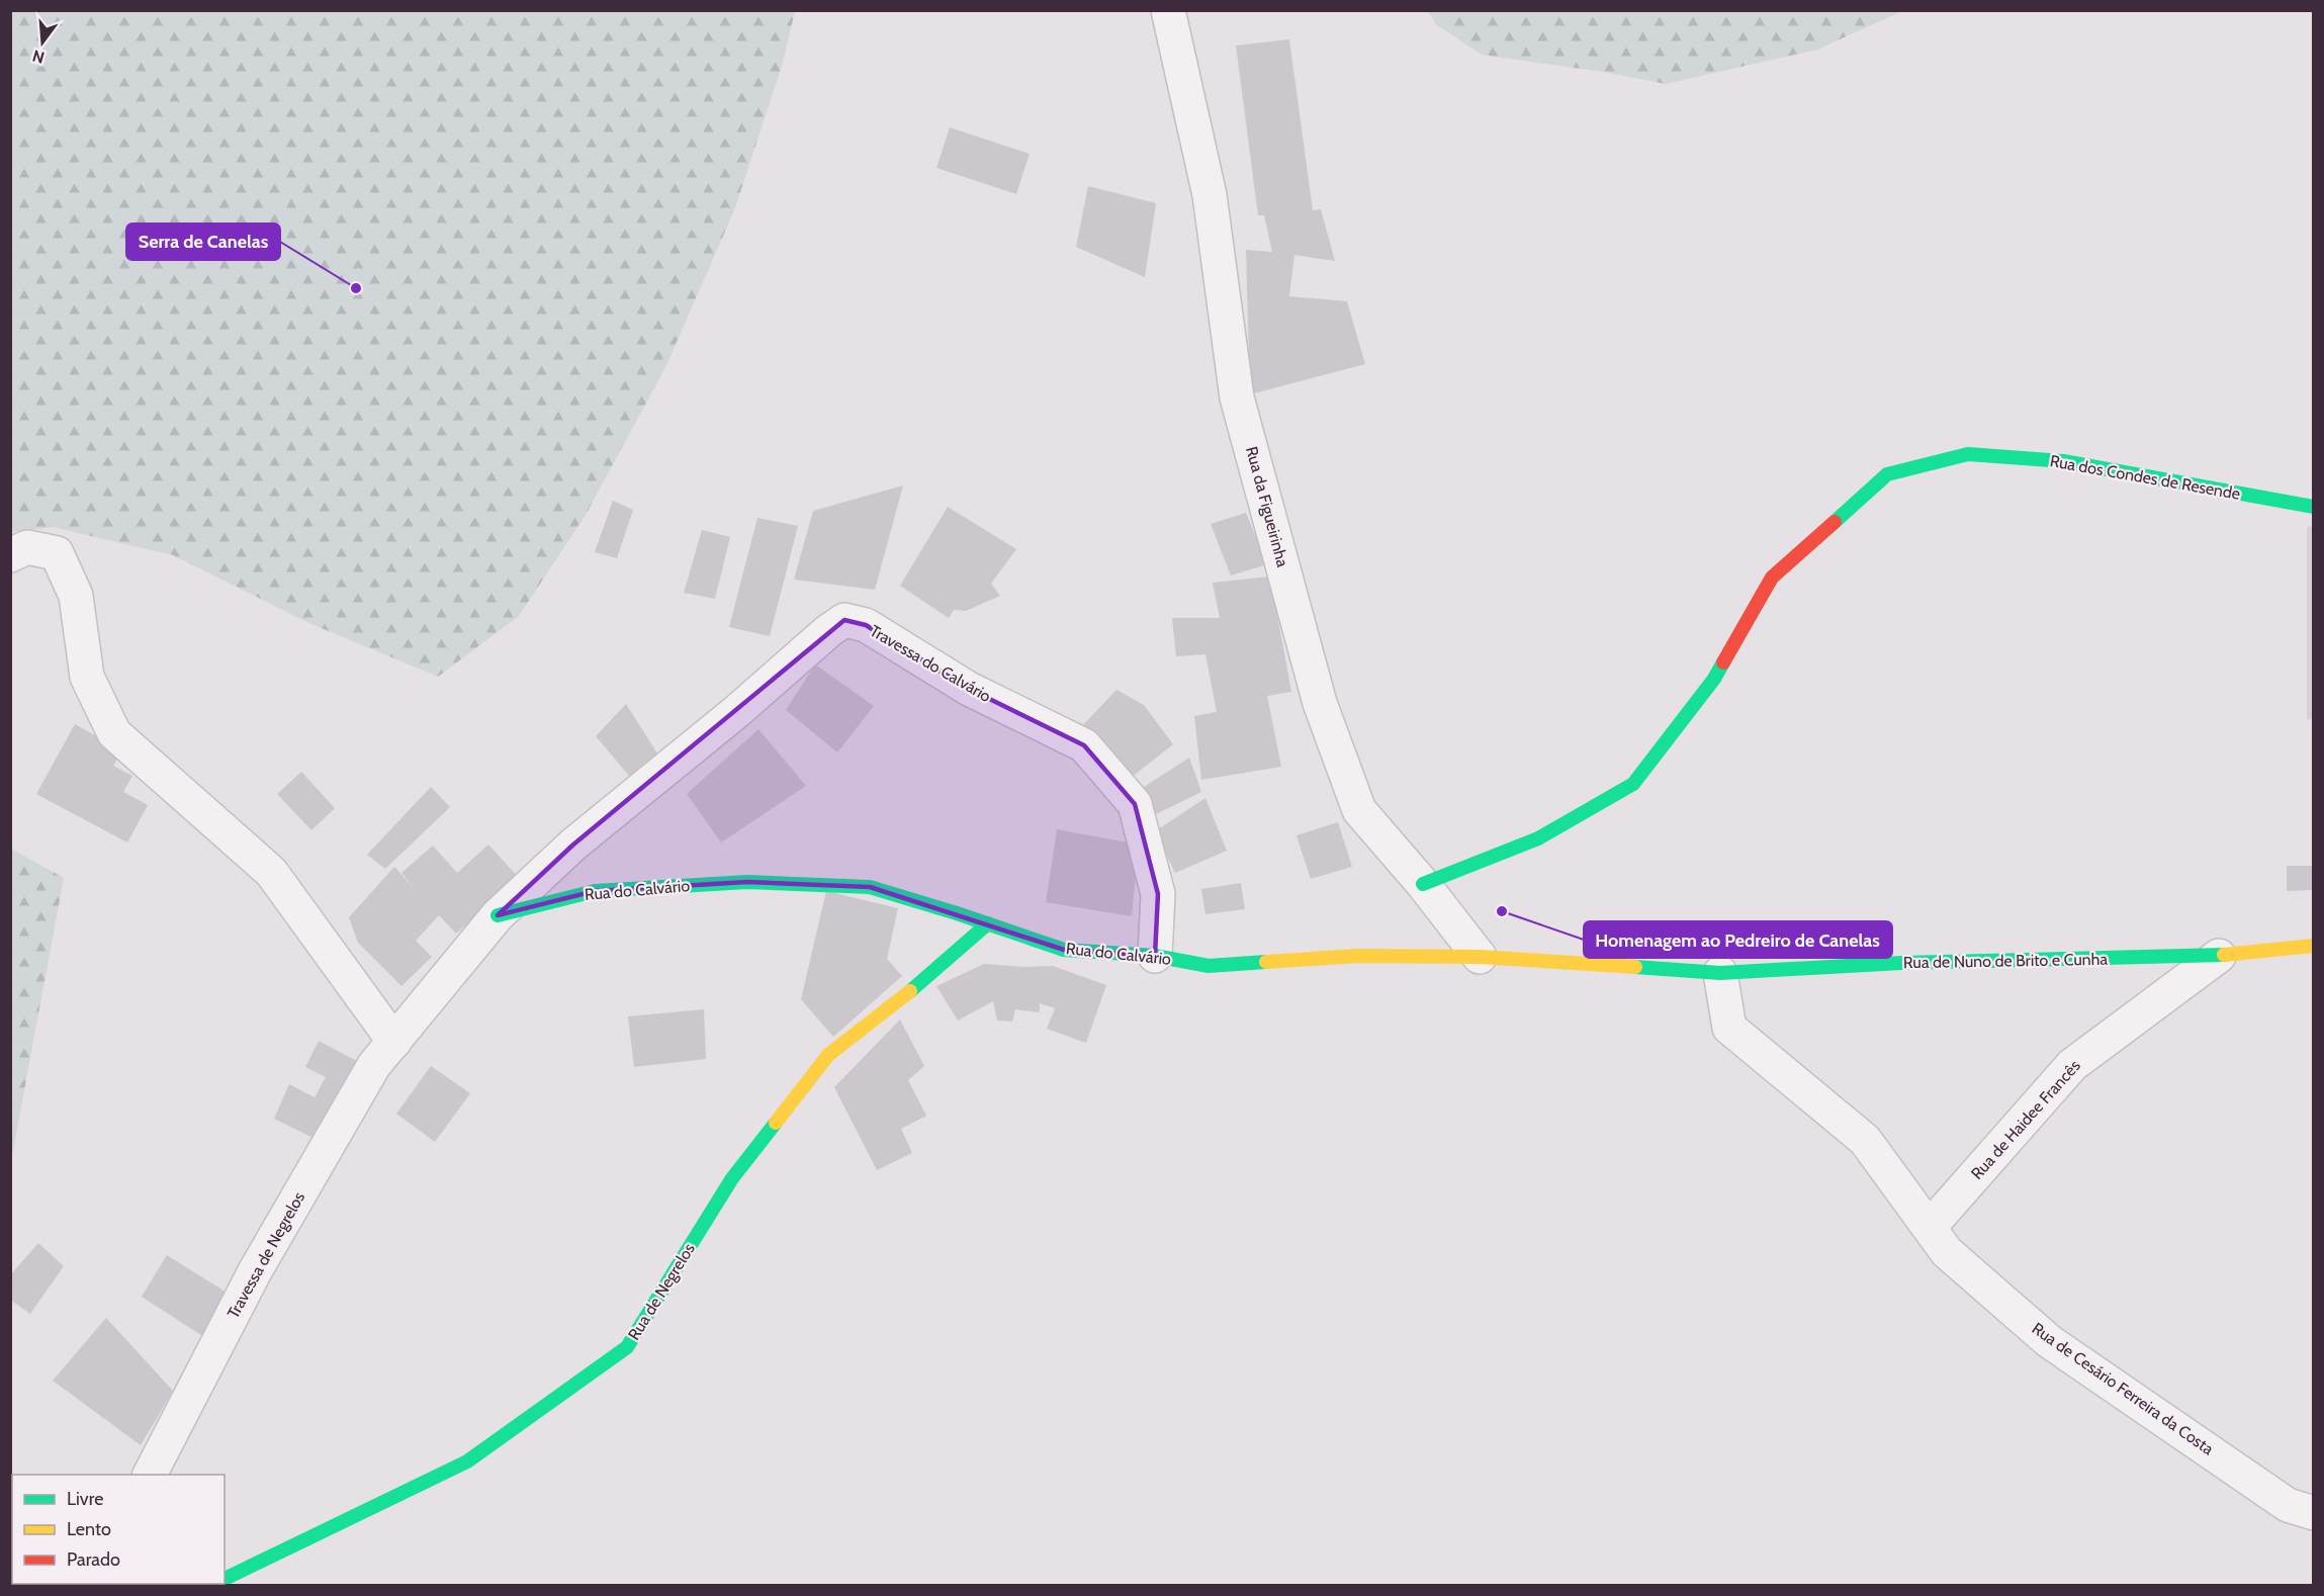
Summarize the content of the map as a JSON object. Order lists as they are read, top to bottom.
{
  "streets": {
    "street": [
      "Rua dos Condes de Resende",
      "Rua da Figueirinha",
      "Travessa do Calvário",
      "Rua do Calvário",
      "Rua de Nuno de Brito e Cunha",
      "Rua de Haidee Francês",
      "Travessa de Negrelos",
      "Rua de Negrelos",
      "Rua de Cesário Ferreira da Costa"
    ]
  },
  "crossings": [
    ["Rua dos Condes de Resende", "Rua da Figueirinha"],
    ["Rua da Figueirinha", "Rua do Calvário"],
    ["Rua da Figueirinha", "Rua de Nuno de Brito e Cunha"],
    ["Travessa do Calvário", "Rua do Calvário"],
    ["Rua do Calvário", "Rua de Nuno de Brito e Cunha"],
    ["Rua do Calvário", "Rua de Negrelos"],
    ["Rua de Nuno de Brito e Cunha", "Rua de Haidee Francês"],
    ["Rua de Nuno de Brito e Cunha", "Rua de Cesário Ferreira da Costa"],
    ["Rua de Haidee Francês", "Rua de Cesário Ferreira da Costa"]
  ],
  "places": ["Serra de Canelas", "Homenagem ao Pedreiro de Canelas"],
  "legend": ["Livre", "Lento", "Parado"],
  "north": "bottom"
}
